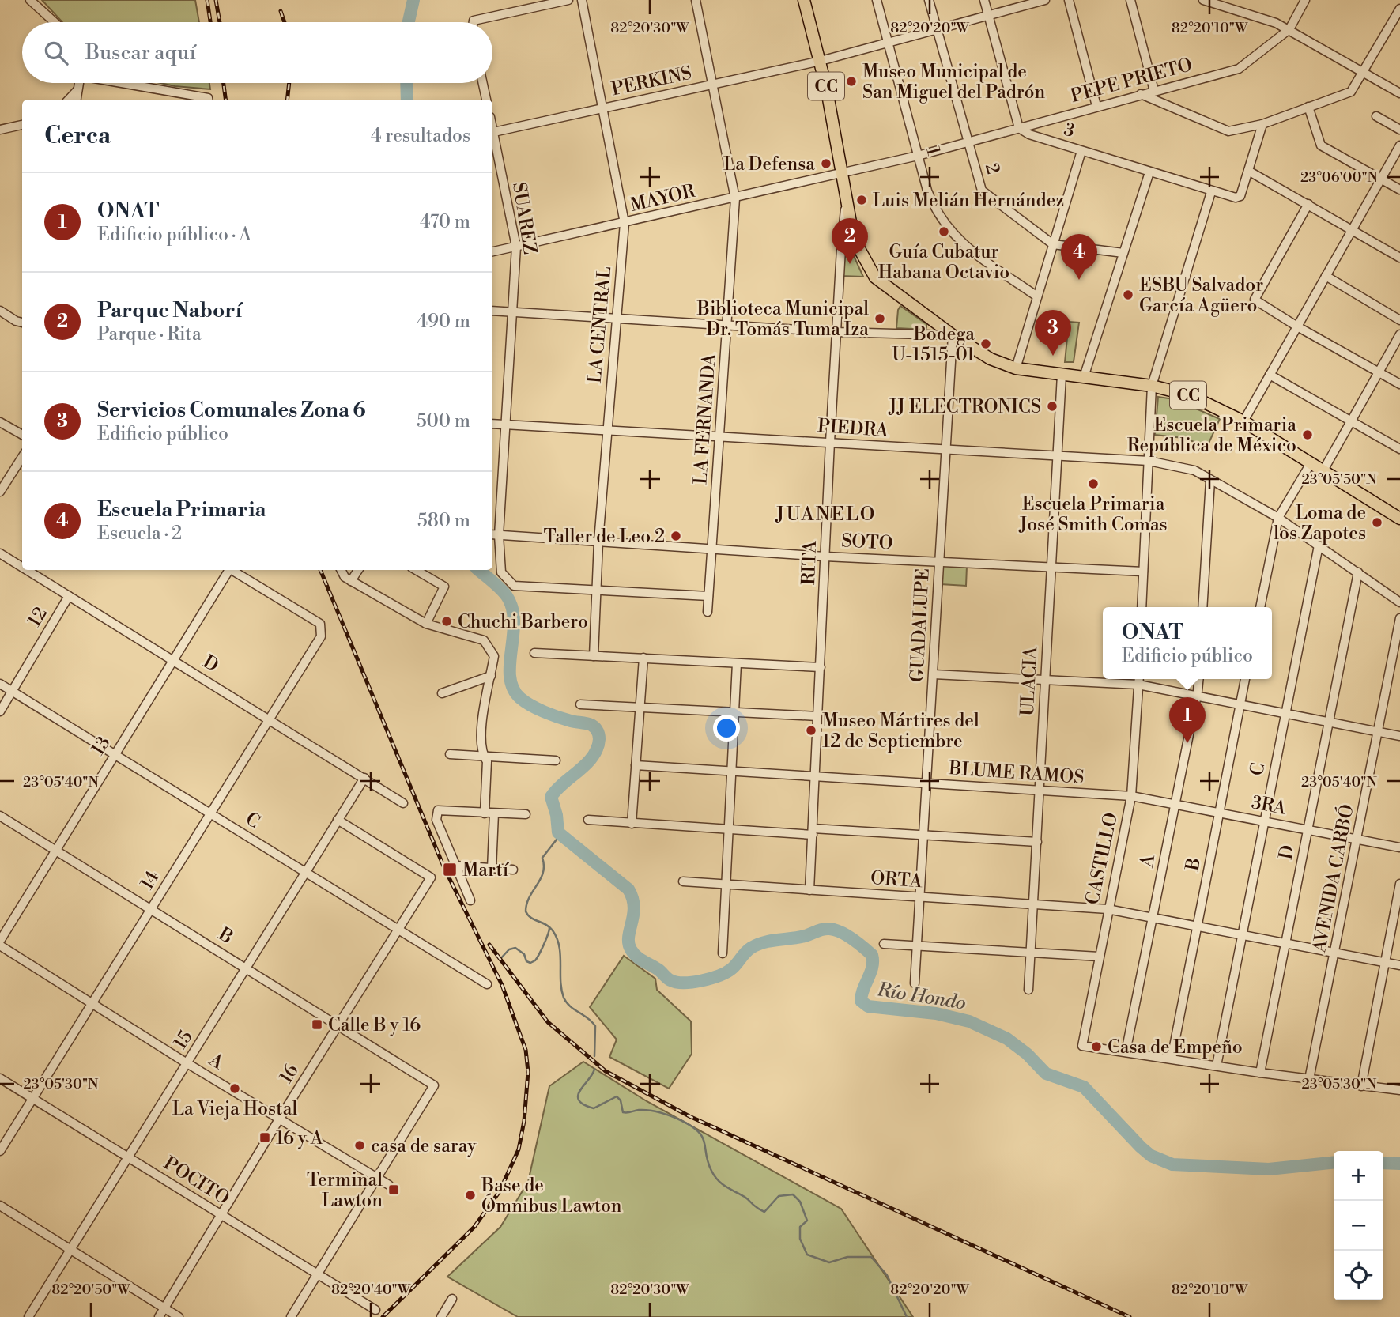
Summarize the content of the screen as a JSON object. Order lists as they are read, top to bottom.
{
  "streets": {
    "main road": ["CC"],
    "street": [
      "PEPE PRIETO",
      "PERKINS",
      "3",
      "1",
      "2",
      "MAYOR",
      "SUAREZ",
      "LA CENTRAL",
      "LA FERNANDA",
      "PIEDRA",
      "SOTO",
      "RITA",
      "12",
      "GUADALUPE",
      "D",
      "ULACIA",
      "13",
      "C",
      "BLUME RAMOS",
      "3RA",
      "CASTILLO",
      "A",
      "B",
      "AVENIDA CARBÓ",
      "ORTA",
      "14",
      "15",
      "16",
      "POCITO"
    ]
  },
  "crossings": [
    ["PEPE PRIETO", "CC"],
    ["PEPE PRIETO", "3"],
    ["PEPE PRIETO", "1"],
    ["PEPE PRIETO", "2"],
    ["PEPE PRIETO", "MAYOR"],
    ["PERKINS", "CC"],
    ["PERKINS", "1"],
    ["PERKINS", "2"],
    ["PERKINS", "LA CENTRAL"],
    ["PERKINS", "LA FERNANDA"],
    ["CC", "MAYOR"],
    ["CC", "RITA"],
    ["CC", "GUADALUPE"],
    ["CC", "ULACIA"],
    ["MAYOR", "SUAREZ"],
    ["MAYOR", "LA CENTRAL"],
    ["MAYOR", "LA FERNANDA"],
    ["SUAREZ", "LA CENTRAL"],
    ["SUAREZ", "PIEDRA"],
    ["SUAREZ", "SOTO"],
    ["LA CENTRAL", "PIEDRA"],
    ["LA CENTRAL", "SOTO"],
    ["LA FERNANDA", "PIEDRA"],
    ["LA FERNANDA", "SOTO"],
    ["PIEDRA", "RITA"],
    ["PIEDRA", "GUADALUPE"],
    ["PIEDRA", "D"],
    ["PIEDRA", "ULACIA"],
    ["PIEDRA", "C"],
    ["SOTO", "RITA"],
    ["SOTO", "GUADALUPE"],
    ["SOTO", "ULACIA"],
    ["RITA", "BLUME RAMOS"],
    ["RITA", "ORTA"],
    ["12", "D"],
    ["12", "C"],
    ["GUADALUPE", "BLUME RAMOS"],
    ["GUADALUPE", "ORTA"],
    ["D", "13"],
    ["D", "3RA"],
    ["D", "ORTA"],
    ["D", "14"],
    ["D", "15"],
    ["ULACIA", "BLUME RAMOS"],
    ["ULACIA", "ORTA"],
    ["13", "C"],
    ["13", "B"],
    ["C", "3RA"],
    ["C", "ORTA"],
    ["C", "14"],
    ["C", "15"],
    ["C", "16"],
    ["BLUME RAMOS", "3RA"],
    ["BLUME RAMOS", "CASTILLO"],
    ["3RA", "CASTILLO"],
    ["3RA", "A"],
    ["3RA", "B"],
    ["3RA", "AVENIDA CARBÓ"],
    ["CASTILLO", "A"],
    ["CASTILLO", "ORTA"],
    ["A", "B"],
    ["A", "ORTA"],
    ["A", "14"],
    ["A", "15"],
    ["A", "16"],
    ["B", "ORTA"],
    ["B", "14"],
    ["B", "15"],
    ["B", "16"],
    ["AVENIDA CARBÓ", "ORTA"],
    ["14", "POCITO"],
    ["15", "16"],
    ["15", "POCITO"],
    ["16", "POCITO"]
  ],
  "districts": ["JUANELO"],
  "water": ["Río Hondo"],
  "places": {
    "other": [
      "Museo Municipal de San Miguel del Padrón",
      "La Defensa",
      "Luis Melián Hernández",
      "Guía Cubatur Habana Octavio",
      "ESBU Salvador García Agüero",
      "Biblioteca Municipal Dr. Tomás Tuma Iza",
      "Bodega U-1515-01",
      "JJ ELECTRONICS",
      "Escuela Primaria República de México",
      "Escuela Primaria José Smith Comas",
      "Loma de los Zapotes",
      "Taller de Leo 2",
      "Chuchi Barbero",
      "Museo Mártires del 12 de Septiembre",
      "Casa de Empeño",
      "La Vieja Hostal",
      "casa de saray",
      "Base de Ómnibus Lawton"
    ],
    "transit": [
      "Martí",
      "Calle B y 16",
      "16 y A",
      "Terminal Lawton"
    ]
  },
  "page": {
    "search": "Buscar aquí",
    "heading": ["Cerca", "4 resultados"],
    "list": [
      {
        "mark": "1",
        "name": "ONAT",
        "note": "Edificio público · A",
        "value": "470 m"
      },
      {
        "mark": "2",
        "name": "Parque Naborí",
        "note": "Parque · Rita",
        "value": "490 m"
      },
      {
        "mark": "3",
        "name": "Servicios Comunales Zona 6",
        "note": "Edificio público",
        "value": "500 m"
      },
      {
        "mark": "4",
        "name": "Escuela Primaria",
        "note": "Escuela · 2",
        "value": "580 m"
      }
    ],
    "pins": [
      "2",
      "4",
      "3",
      "1"
    ],
    "popup": ["ONAT", "Edificio público"],
    "map_buttons": ["+", "−"]
  },
  "coordinates": [
    "82°20'30\"W",
    "82°20'20\"W",
    "82°20'10\"W",
    "23°06'00\"N",
    "23°05'50\"N",
    "23°05'40\"N",
    "23°05'30\"N",
    "82°20'50\"W",
    "82°20'40\"W"
  ]
}
